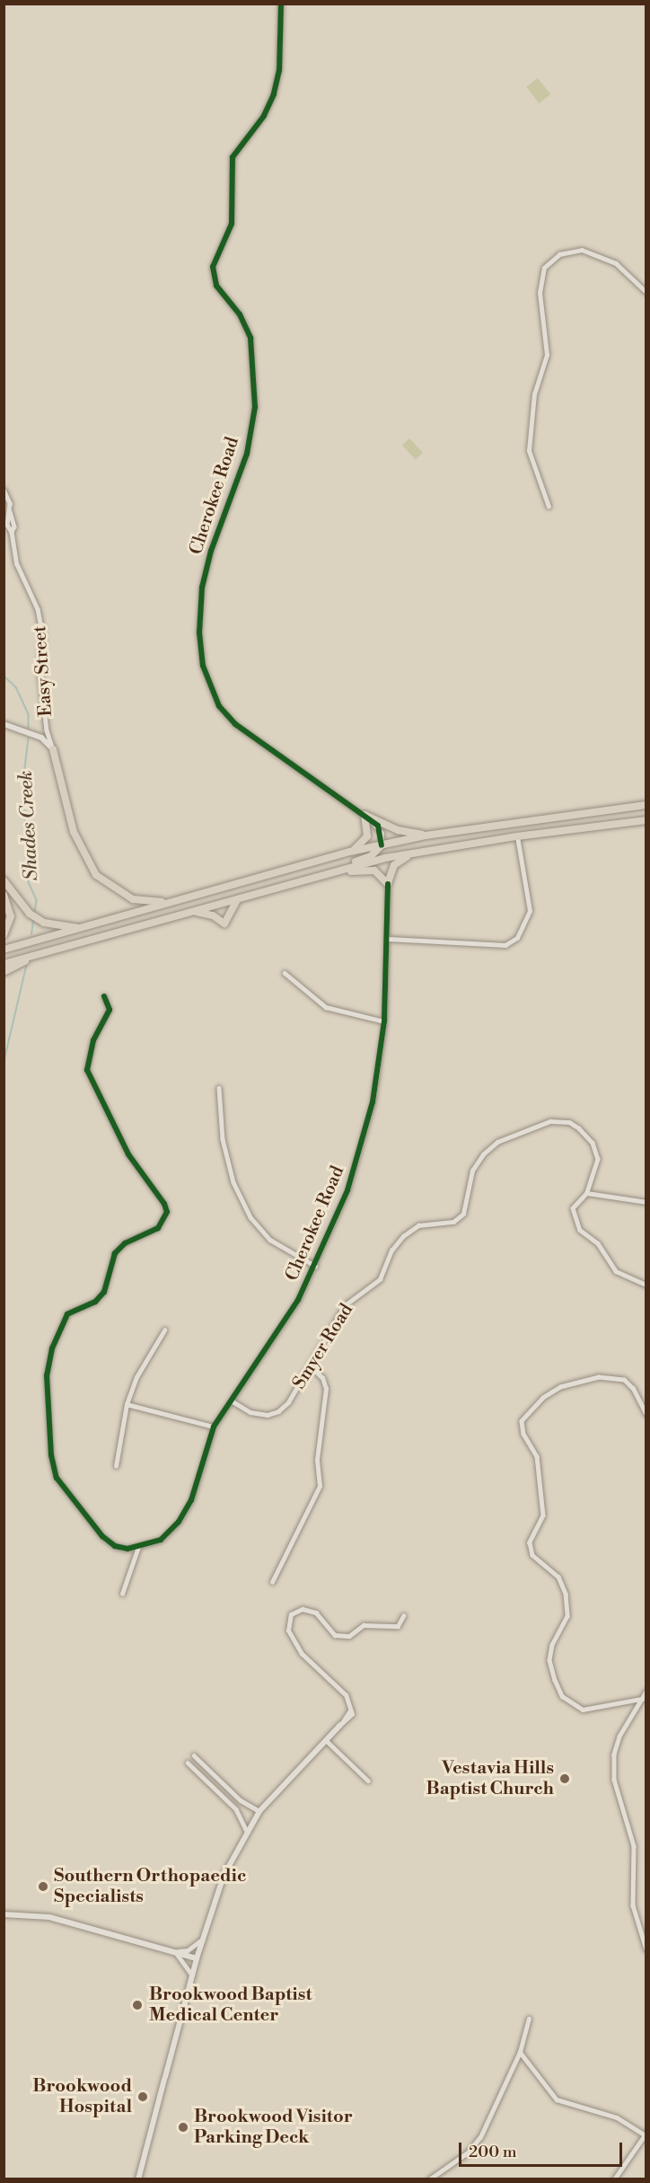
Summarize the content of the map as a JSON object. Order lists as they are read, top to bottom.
{
  "streets": {
    "street": ["Cherokee Road", "Easy Street", "Smyer Road"]
  },
  "crossings": [
    ["Cherokee Road", "Smyer Road"]
  ],
  "water": ["Shades Creek"],
  "places": [
    "Vestavia Hills Baptist Church",
    "Southern Orthopaedic Specialists",
    "Brookwood Baptist Medical Center",
    "Brookwood Hospital",
    "Brookwood Visitor Parking Deck"
  ],
  "scale_bar": "200 m"
}
